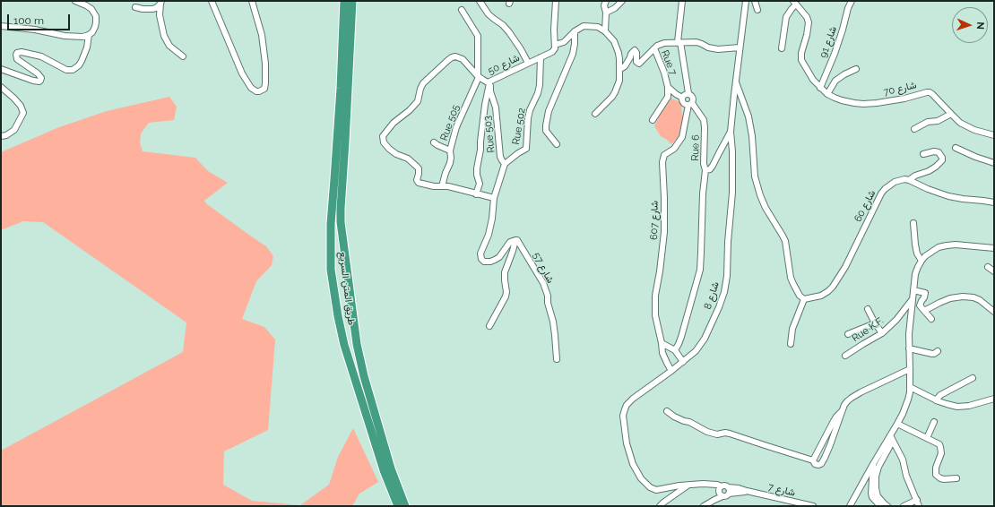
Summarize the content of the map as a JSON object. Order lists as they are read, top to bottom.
{
  "streets": {
    "highway": ["طريق المتن السريع"],
    "street": [
      "شارع 91",
      "Rue 7",
      "شارع 50",
      "شارع 70",
      "Rue 505",
      "Rue 502",
      "Rue 503",
      "Rue 6",
      "شارع 60",
      "شارع 607",
      "شارع 57",
      "شارع 8",
      "Rue K.F.",
      "شارع 7"
    ]
  },
  "crossings": [
    ["شارع 91", "شارع 70"],
    ["Rue 7", "Rue 6"],
    ["Rue 7", "شارع 607"],
    ["شارع 50", "Rue 505"],
    ["شارع 50", "Rue 502"],
    ["شارع 50", "Rue 503"],
    ["Rue 502", "Rue 503"],
    ["Rue 6", "شارع 607"],
    ["Rue 6", "شارع 8"],
    ["شارع 607", "شارع 8"],
    ["شارع 8", "شارع 7"]
  ],
  "scale_bar": "100 m",
  "north": "right"
}
